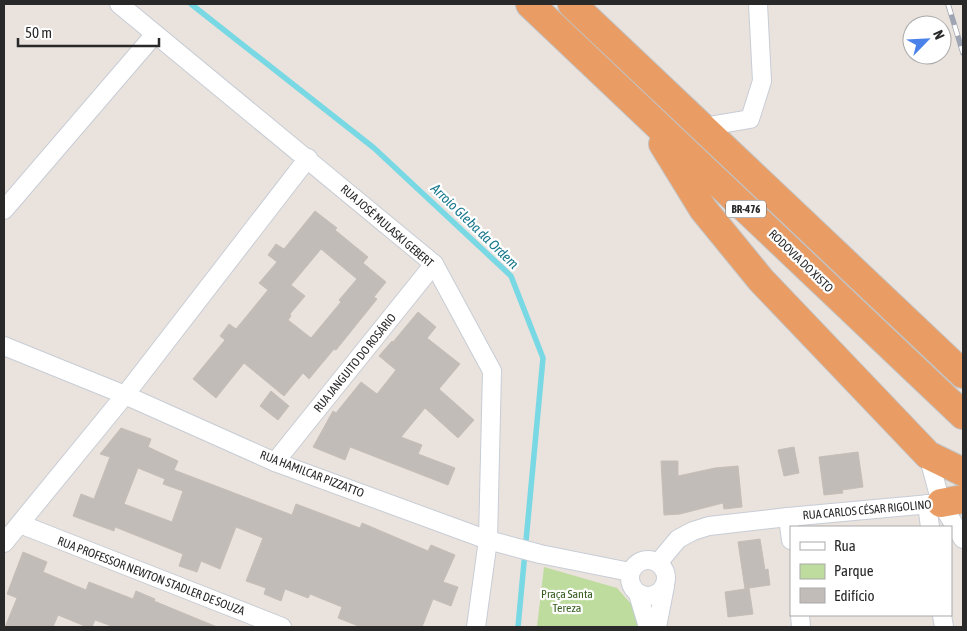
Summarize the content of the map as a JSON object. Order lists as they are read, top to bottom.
{
  "streets": {
    "highway": ["BR-476", "RODOVIA DO XISTO"],
    "street": [
      "RUA JOSÉ MULASKI GEBERT",
      "RUA JANGUITO DO ROSÁRIO",
      "RUA HAMILCAR PIZZATTO",
      "RUA CARLOS CÉSAR RIGOLINO",
      "RUA PROFESSOR NEWTON STADLER DE SOUZA"
    ]
  },
  "crossings": [
    ["RUA JOSÉ MULASKI GEBERT", "RUA JANGUITO DO ROSÁRIO"],
    ["RUA JOSÉ MULASKI GEBERT", "RUA HAMILCAR PIZZATTO"],
    ["RUA JANGUITO DO ROSÁRIO", "RUA HAMILCAR PIZZATTO"],
    ["RUA HAMILCAR PIZZATTO", "RUA CARLOS CÉSAR RIGOLINO"]
  ],
  "water": ["Arroio Gleba da Ordem"],
  "parks": ["Praça Santa Tereza"],
  "legend": ["Rua", "Parque", "Edifício"],
  "scale_bar": "50 m",
  "north": "top right"
}
